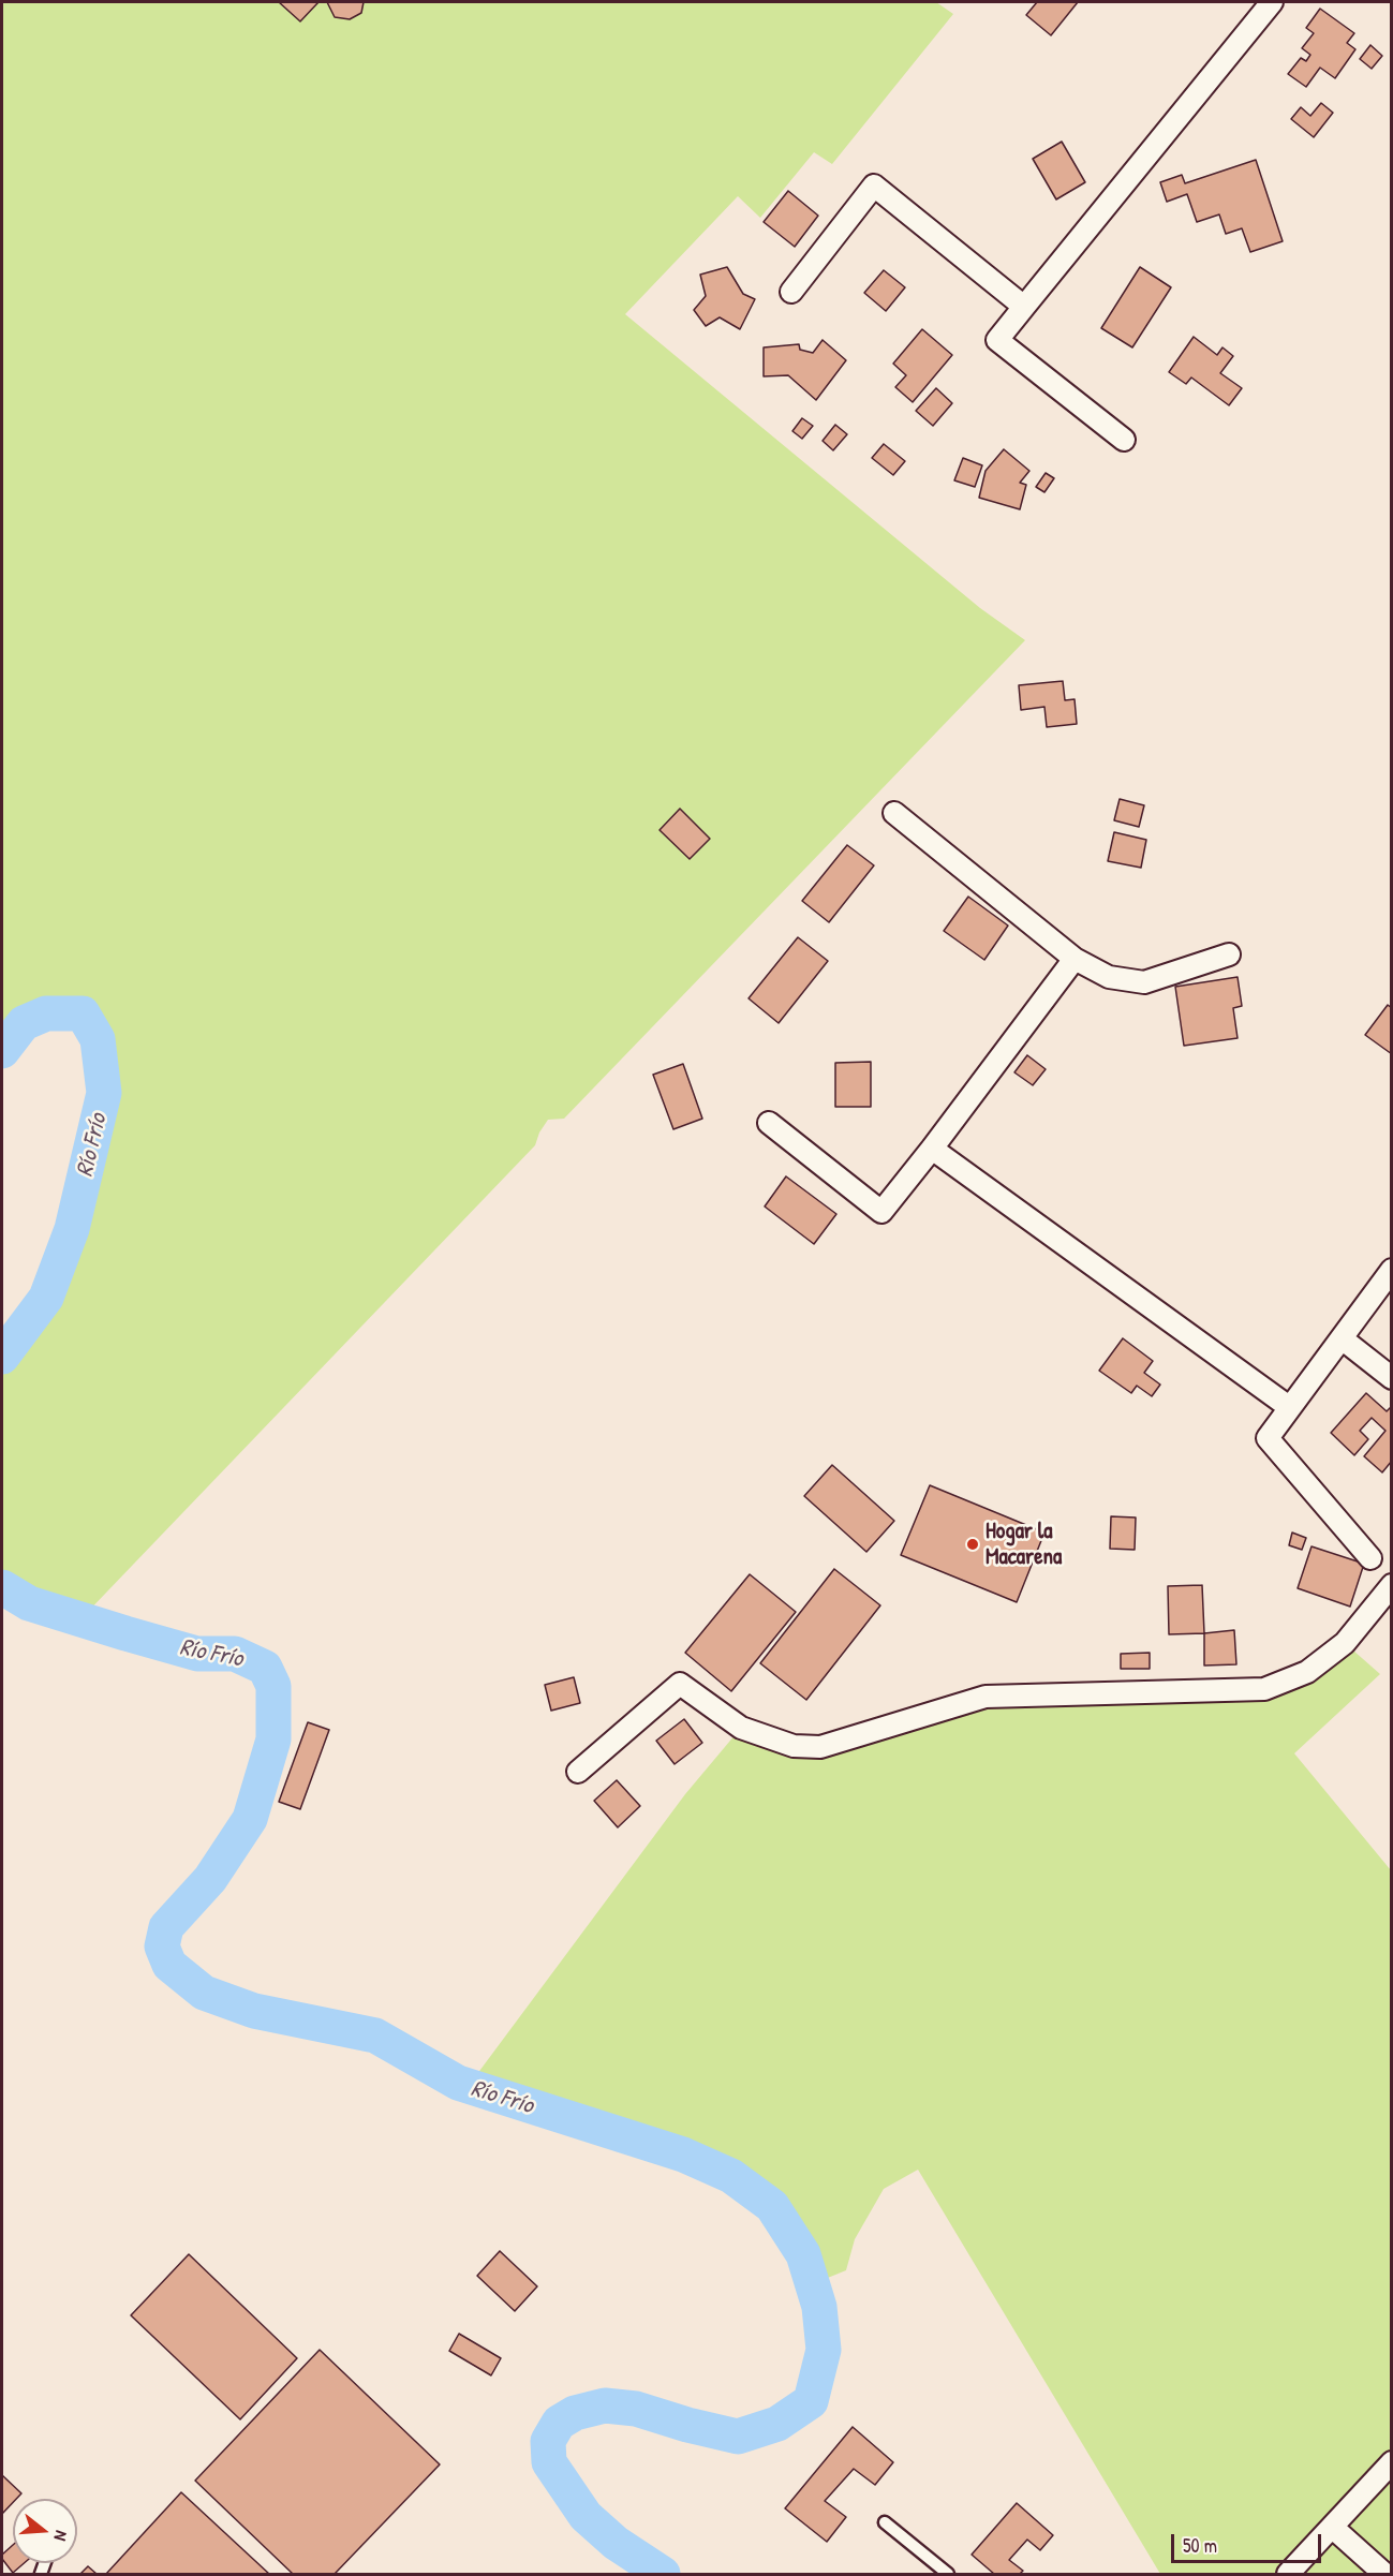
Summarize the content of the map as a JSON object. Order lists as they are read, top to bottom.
{
  "water": ["Río Frío"],
  "places": ["Hogar la Macarena"],
  "scale_bar": "50 m",
  "north": "right"
}
